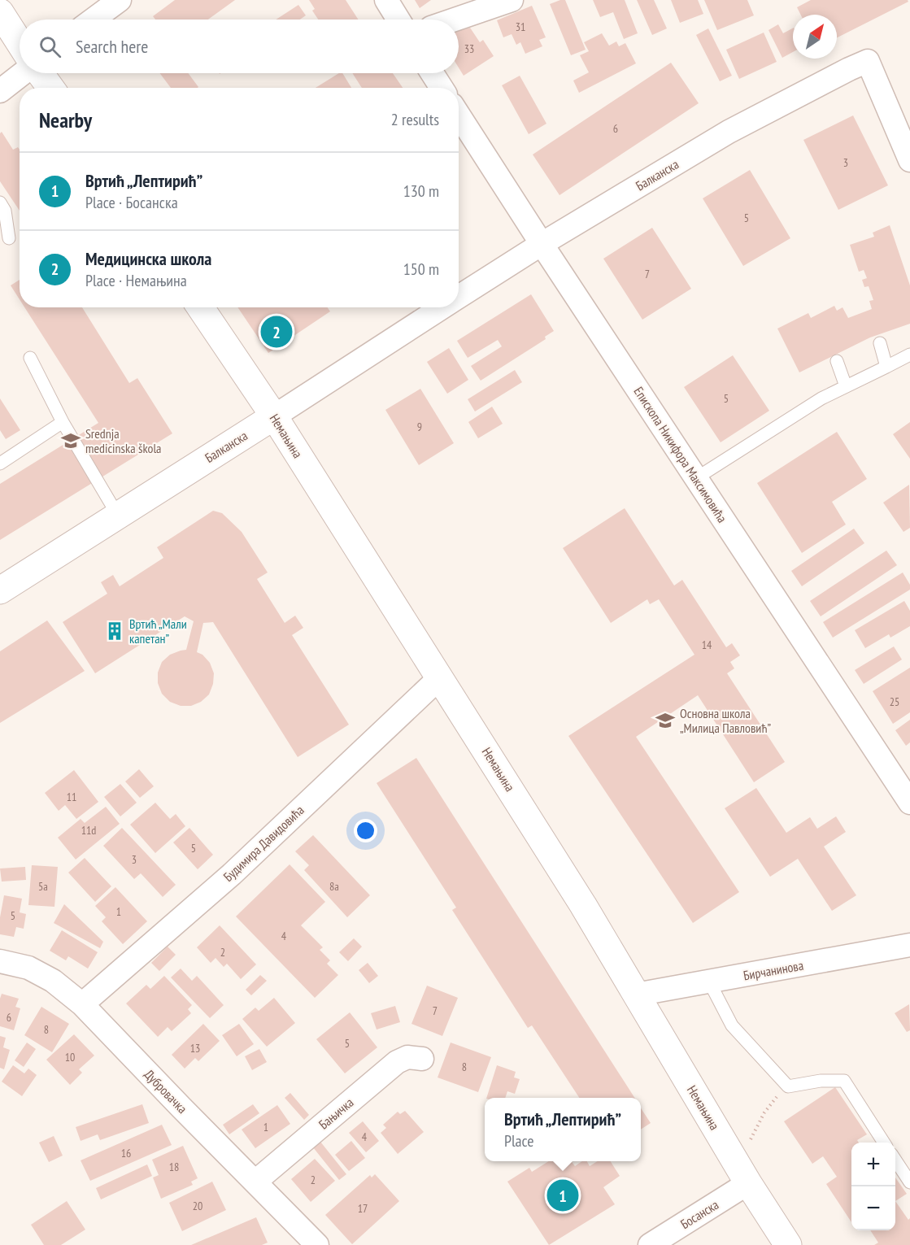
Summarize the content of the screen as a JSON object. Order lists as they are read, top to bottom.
{
  "streets": {
    "street": [
      "Балканска",
      "Немањина",
      "Епископа Никифора Максимовића",
      "Будимира Давидовића",
      "Бирчанинова",
      "Дубровачка",
      "Бањичка",
      "Босанска"
    ]
  },
  "crossings": [
    ["Балканска", "Немањина"],
    ["Балканска", "Епископа Никифора Максимовића"],
    ["Немањина", "Будимира Давидовића"],
    ["Немањина", "Бирчанинова"],
    ["Немањина", "Босанска"],
    ["Будимира Давидовића", "Дубровачка"],
    ["Дубровачка", "Бањичка"]
  ],
  "places": {
    "school or university": ["Srednja medicinska škola", "Основна школа „Милица Павловић”"],
    "building": ["Вртић „Мали капетан”"]
  },
  "house_numbers": [
    "31",
    "33",
    "6",
    "3",
    "5",
    "7",
    "5",
    "9",
    "14",
    "25",
    "11",
    "11d",
    "5",
    "3",
    "5a",
    "8a",
    "1",
    "5",
    "4",
    "2",
    "7",
    "6",
    "8",
    "5",
    "13",
    "10",
    "8",
    "1",
    "4",
    "16",
    "18",
    "2",
    "20",
    "17"
  ],
  "north": "top right",
  "page": {
    "search": "Search here",
    "heading": ["Nearby", "2 results"],
    "list": [
      {
        "mark": "1",
        "name": "Вртић „Лептирић”",
        "note": "Place · Босанска",
        "value": "130 m"
      },
      {
        "mark": "2",
        "name": "Медицинска школа",
        "note": "Place · Немањина",
        "value": "150 m"
      }
    ],
    "pins": ["2", "1"],
    "popup": ["Вртић „Лептирић”", "Place"],
    "map_buttons": ["+", "−"]
  }
}
